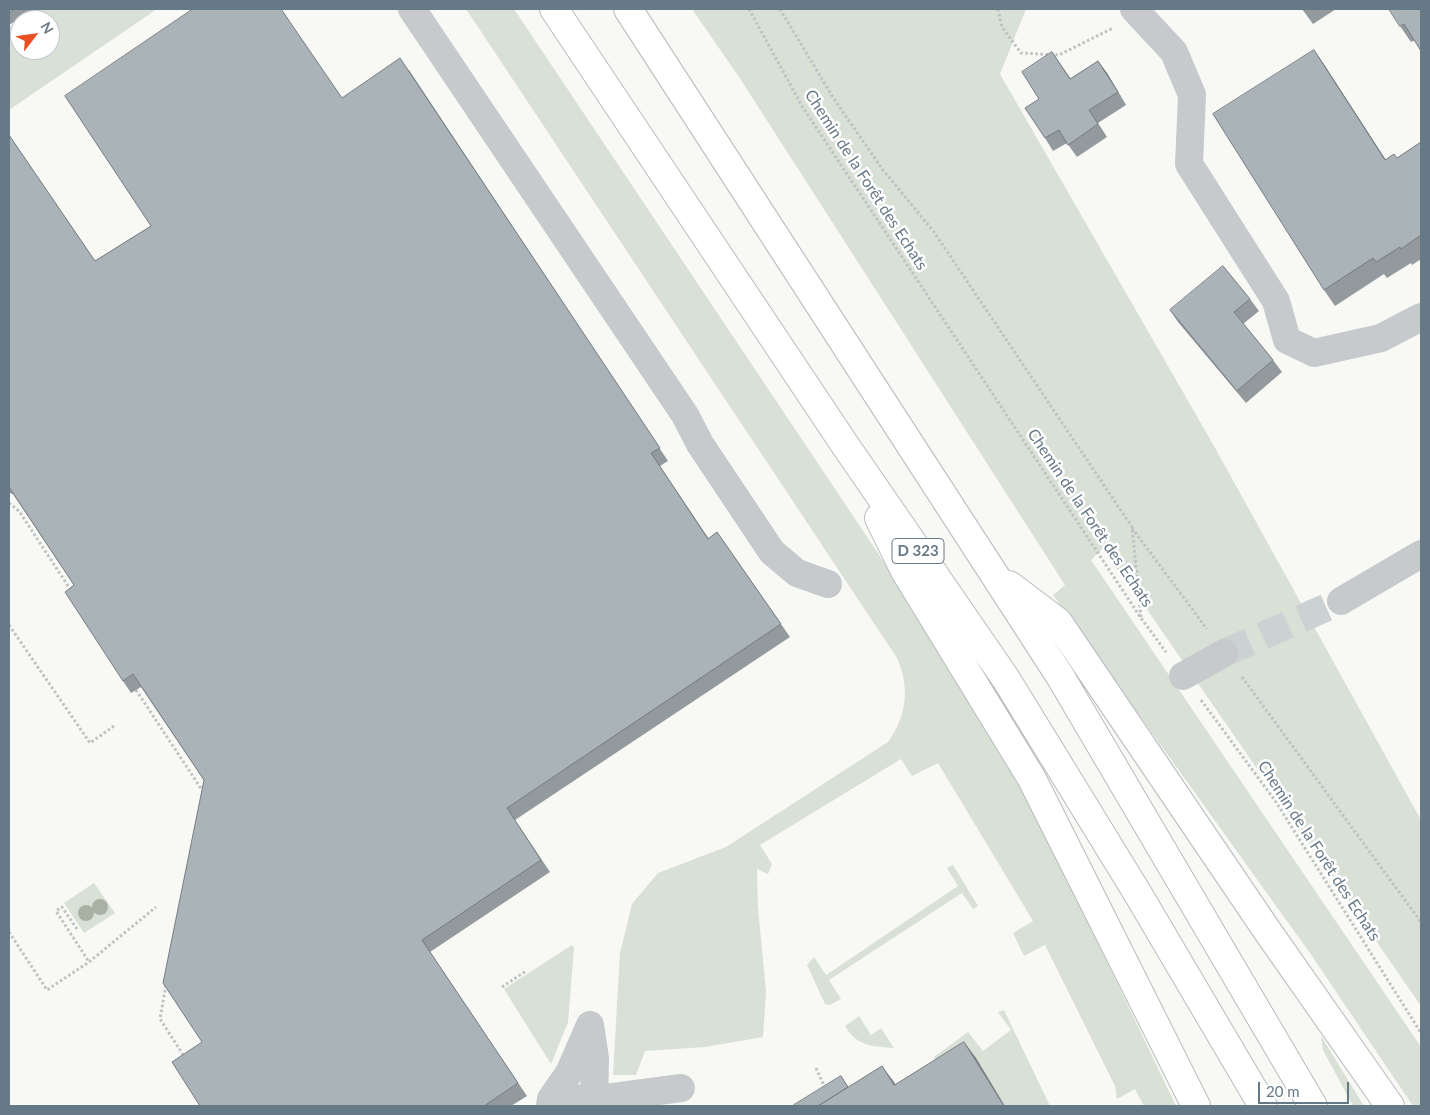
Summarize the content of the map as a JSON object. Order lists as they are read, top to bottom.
{
  "streets": {
    "highway": ["D 323"],
    "path": ["Chemin de la Forêt des Echats"]
  },
  "scale_bar": "20 m",
  "north": "top right"
}
